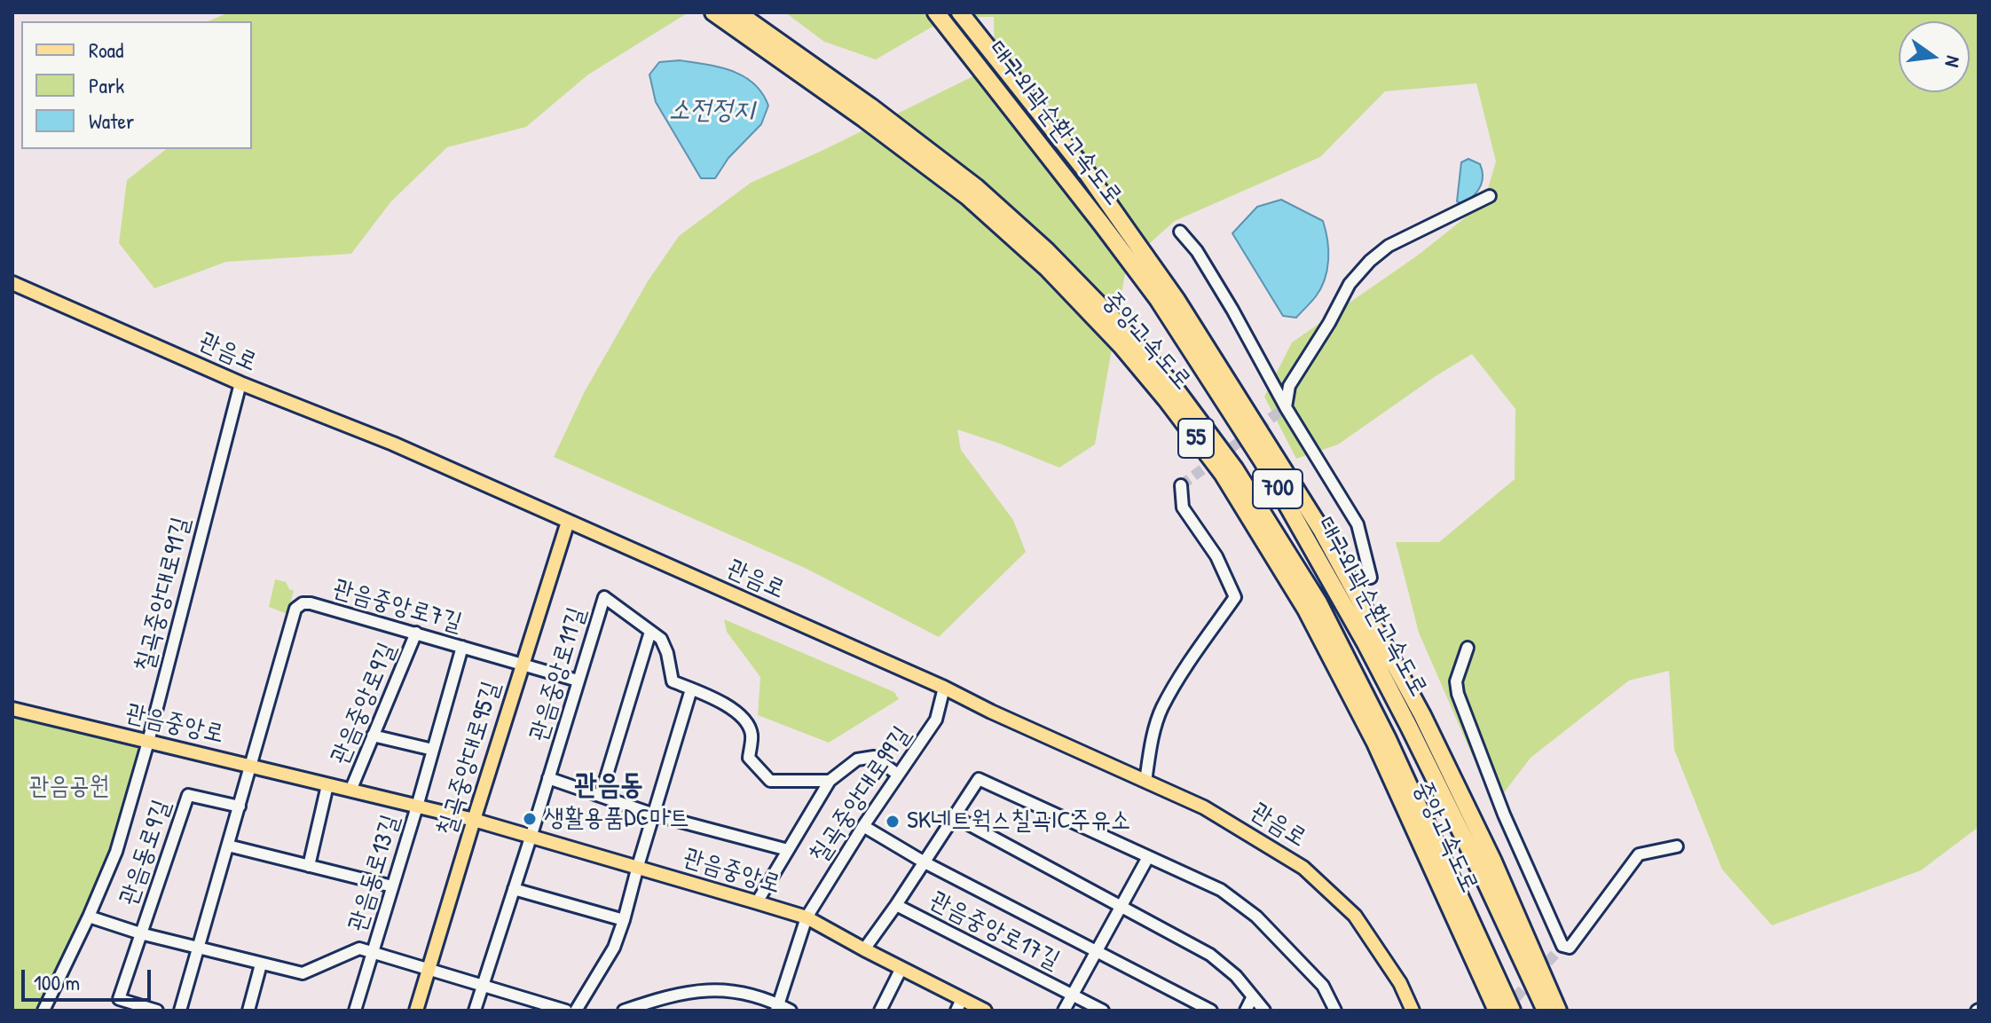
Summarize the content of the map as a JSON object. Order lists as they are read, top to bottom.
{
  "streets": {
    "highway": [
      "대구외곽순환고속도로",
      "중앙고속도로",
      "55",
      "700"
    ],
    "main road": ["관음로", "관음중앙로", "칠곡중앙대로95길"],
    "street": [
      "칠곡중앙대로91길",
      "관음중앙로7길",
      "관음중앙로11길",
      "관음중앙로9길",
      "칠곡중앙대로99길",
      "관음동로9길",
      "관음동로13길",
      "관음중앙로17길"
    ]
  },
  "crossings": [
    ["관음로", "칠곡중앙대로91길"],
    ["관음로", "칠곡중앙대로95길"],
    ["관음로", "칠곡중앙대로99길"],
    ["칠곡중앙대로91길", "관음중앙로"],
    ["칠곡중앙대로91길", "관음동로9길"],
    ["관음중앙로7길", "관음중앙로11길"],
    ["관음중앙로7길", "관음중앙로9길"],
    ["관음중앙로7길", "관음중앙로"],
    ["관음중앙로7길", "칠곡중앙대로95길"],
    ["관음중앙로11길", "관음중앙로"],
    ["관음중앙로9길", "관음중앙로"],
    ["관음중앙로", "칠곡중앙대로95길"],
    ["관음중앙로", "칠곡중앙대로99길"],
    ["관음중앙로", "관음동로13길"],
    ["관음중앙로", "관음중앙로17길"],
    ["관음동로9길", "관음동로13길"]
  ],
  "districts": ["관음동"],
  "water": ["소전정지"],
  "parks": ["관음공원"],
  "places": ["생활용품DC마트", "SK네트웍스칠곡IC주유소"],
  "legend": ["Road", "Park", "Water"],
  "scale_bar": "100 m",
  "north": "right"
}
